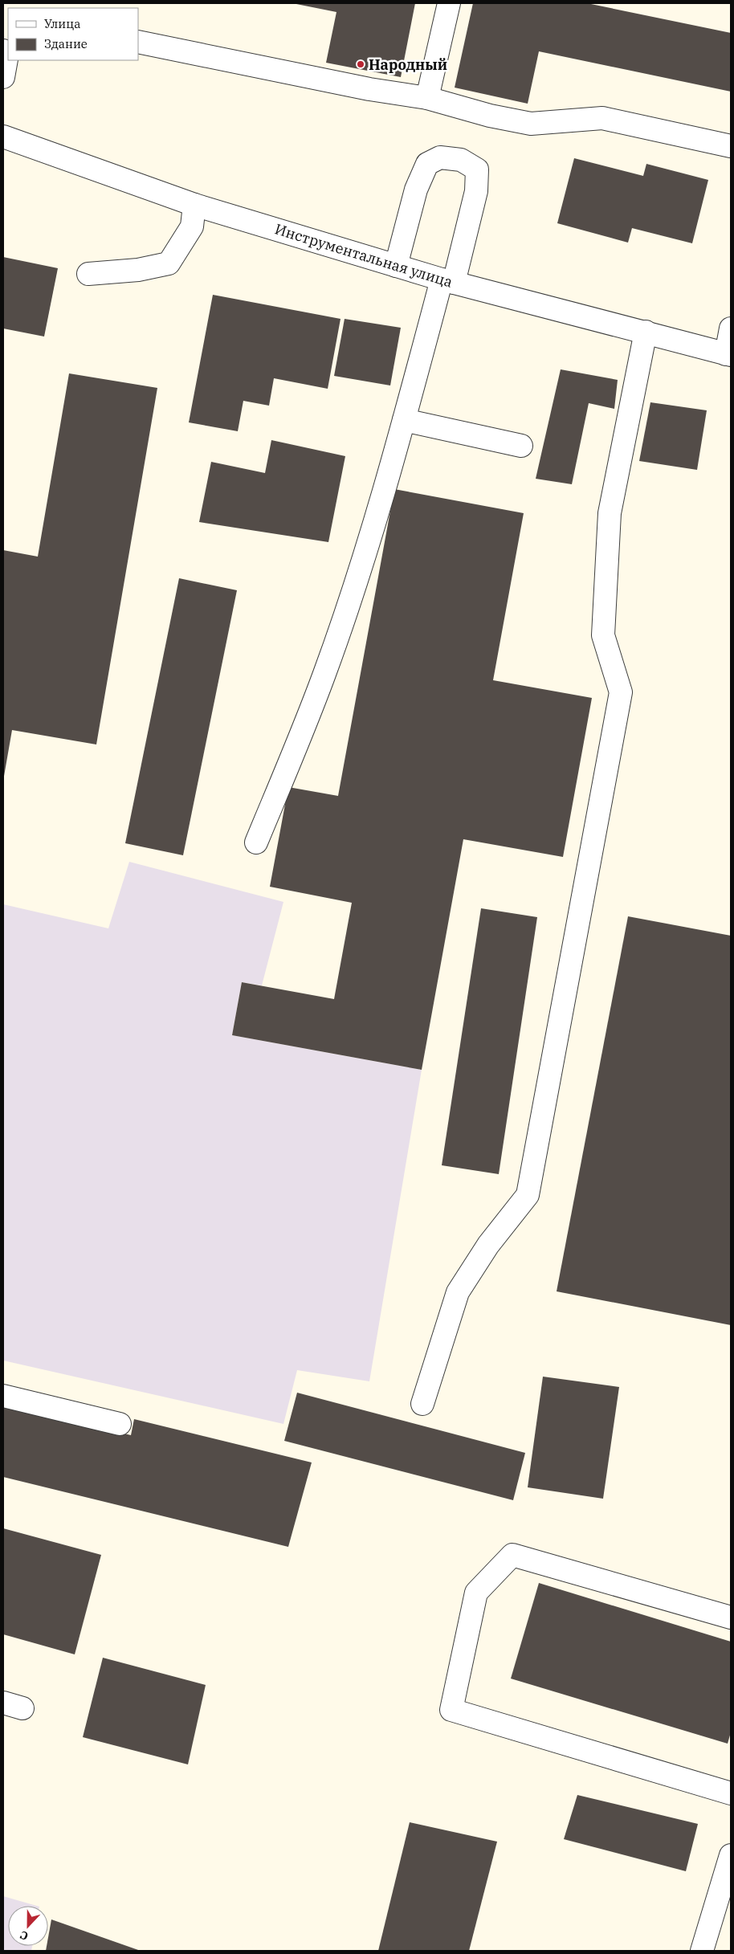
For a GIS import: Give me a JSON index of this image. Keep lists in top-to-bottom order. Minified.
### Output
{"streets":{"street":["Инструментальная улица"]},"places":["Народный"],"legend":["Улица","Здание"],"north":"bottom"}
